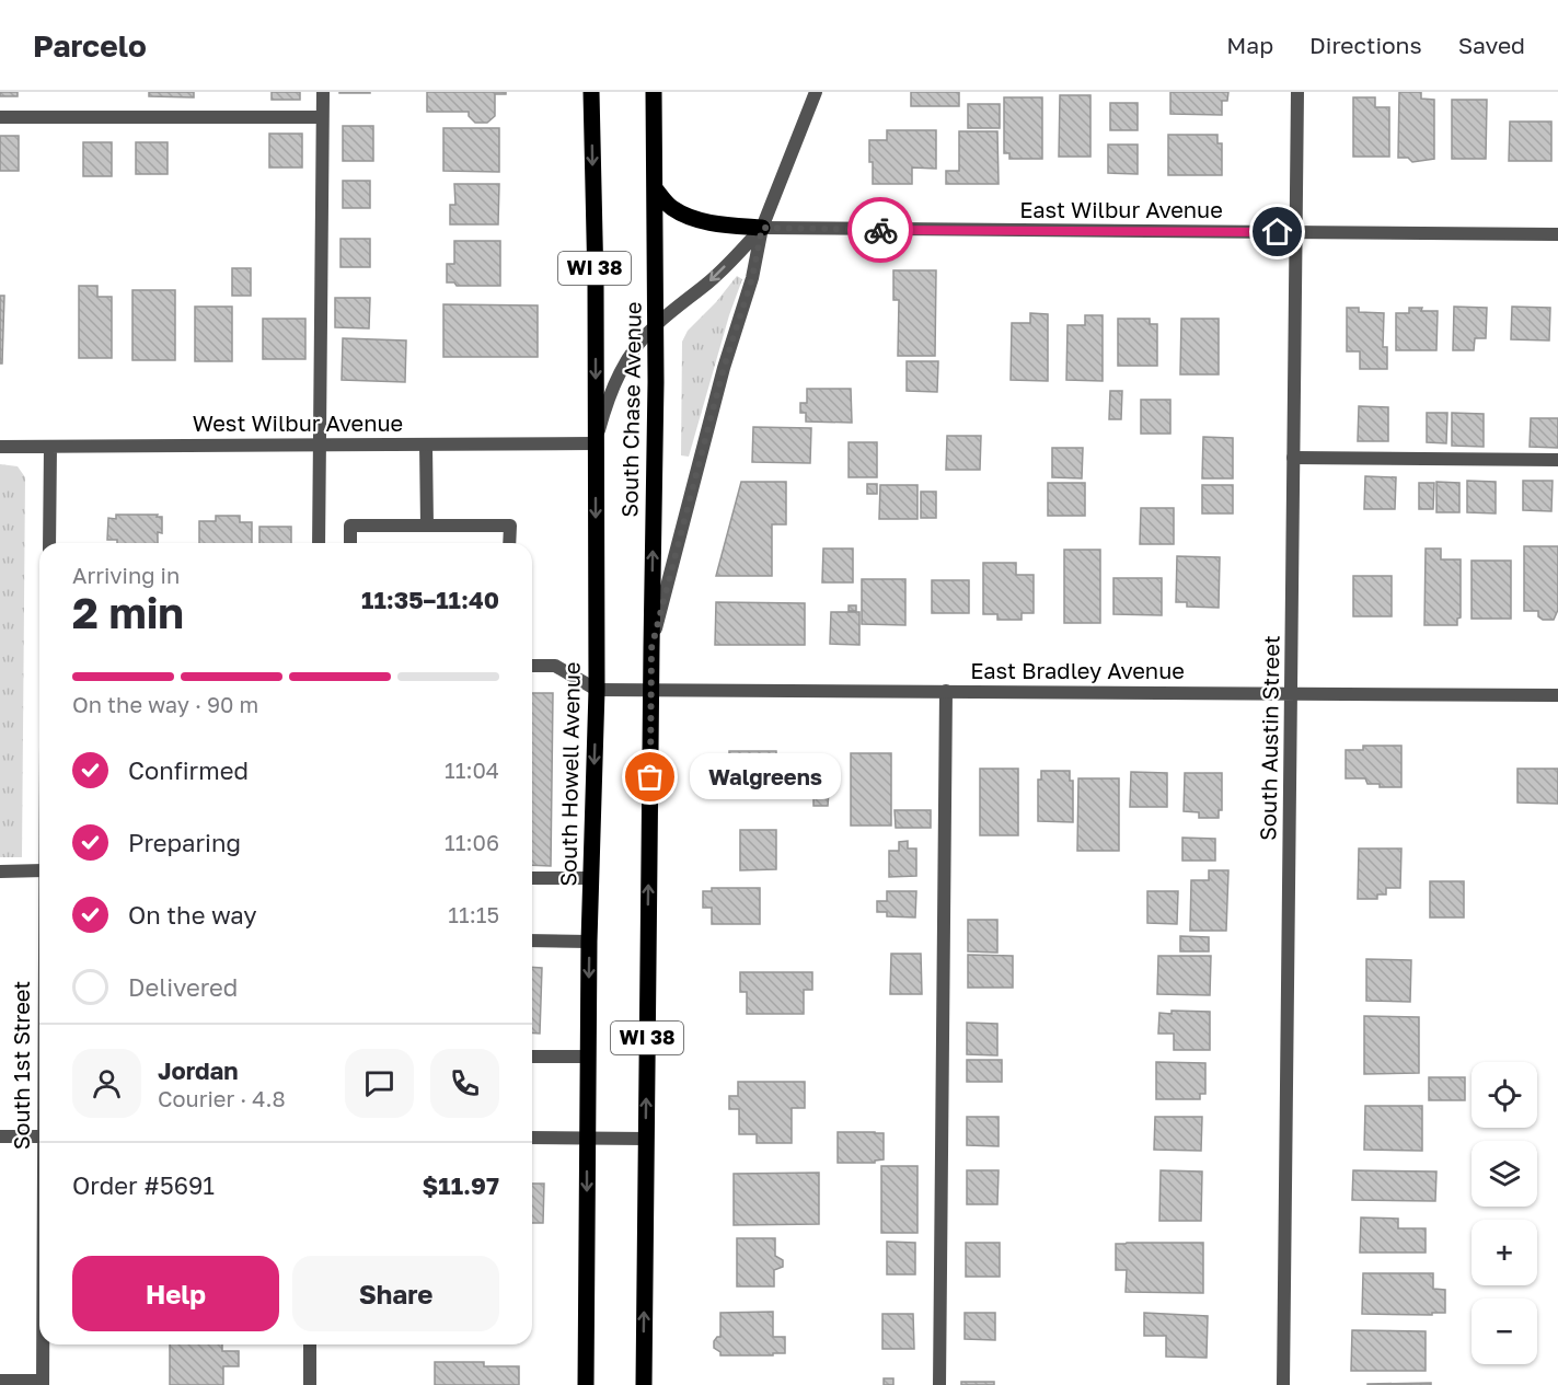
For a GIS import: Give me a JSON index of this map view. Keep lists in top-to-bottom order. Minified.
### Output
{"streets":{"main road":["WI 38","South Chase Avenue","South Howell Avenue"],"street":["East Wilbur Avenue","West Wilbur Avenue","East Bradley Avenue","South Austin Street","South 1st Street"]},"crossings":[["East Wilbur Avenue","South Austin Street"],["East Wilbur Avenue","South Howell Avenue"],["South Chase Avenue","West Wilbur Avenue"],["South Chase Avenue","South Howell Avenue"],["West Wilbur Avenue","South Howell Avenue"],["East Bradley Avenue","South Austin Street"],["East Bradley Avenue","South Howell Avenue"]],"places":["Walgreens"],"page":{"header":"Parcelo","nav":["Map","Directions","Saved"],"heading":["2 min","Arriving in","11:35–11:40"],"panel":["Jordan","Courier · 4.8","Order #5691","$11.97"],"bar":"On the way · 90 m","list":[["Confirmed","11:04"],["Preparing","11:06"],["On the way","11:15"],"Delivered"],"bubble":"Walgreens","map_buttons":["+","−"],"buttons":["Help","Share"]}}
